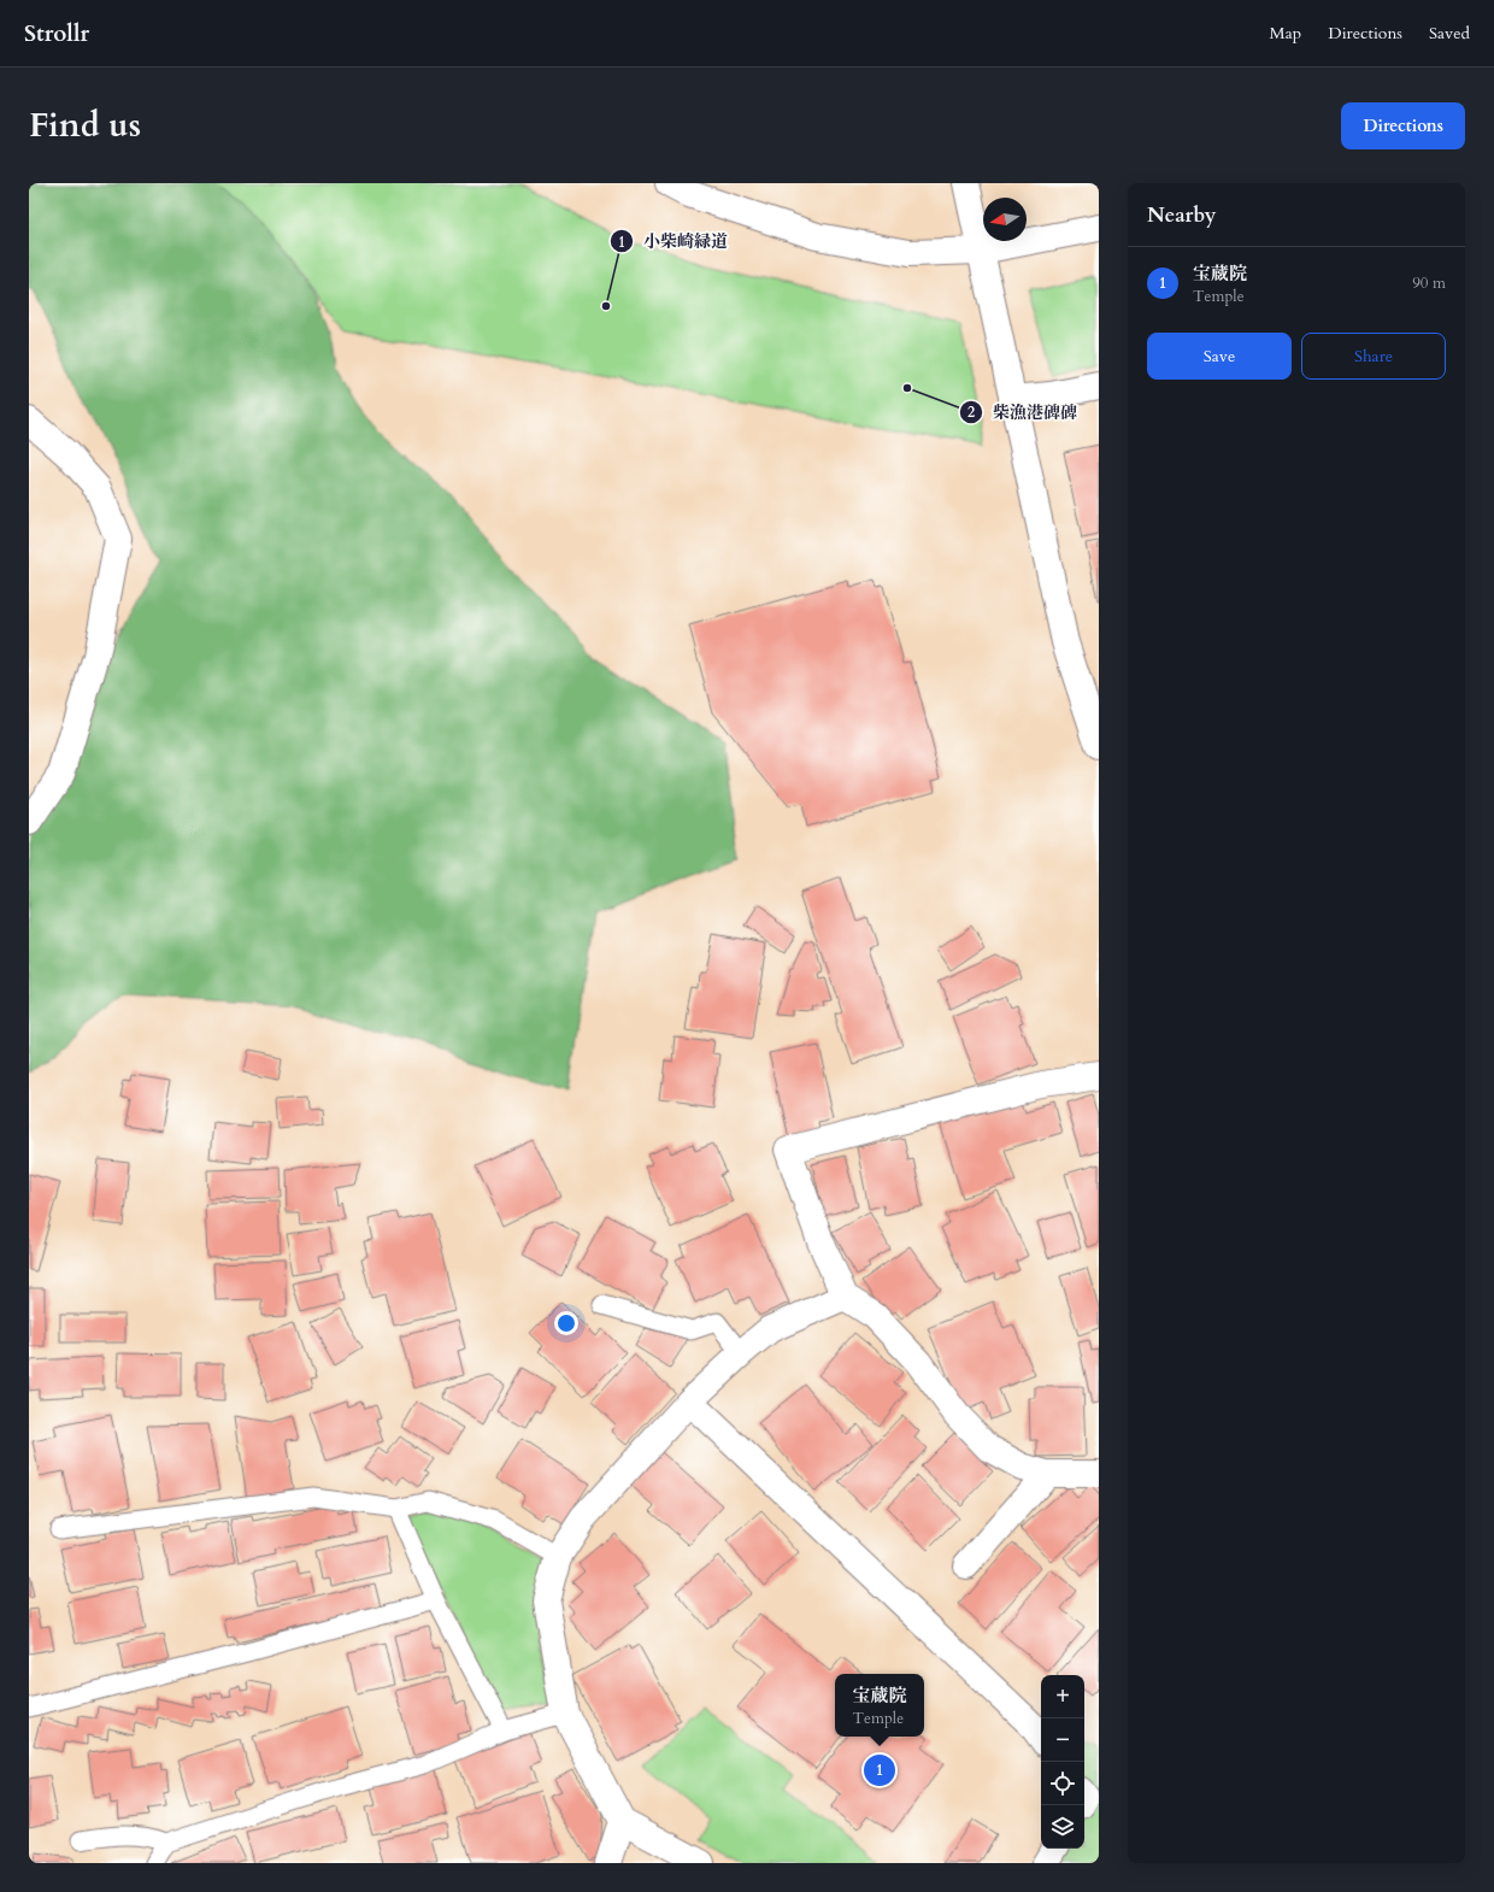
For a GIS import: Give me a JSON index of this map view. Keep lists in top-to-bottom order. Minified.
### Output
{"places":["小柴崎緑道","柴漁港碑碑"],"north":"left","page":{"header":"Strollr","nav":["Map","Directions","Saved"],"title":"Find us","buttons":["Directions",["Save","Share"]],"heading":"Nearby","list":[{"mark":"1","name":"宝蔵院","note":"Temple","value":"90 m"}],"popup":["宝蔵院","Temple"],"map_buttons":["+","−"],"pins":"1"}}
